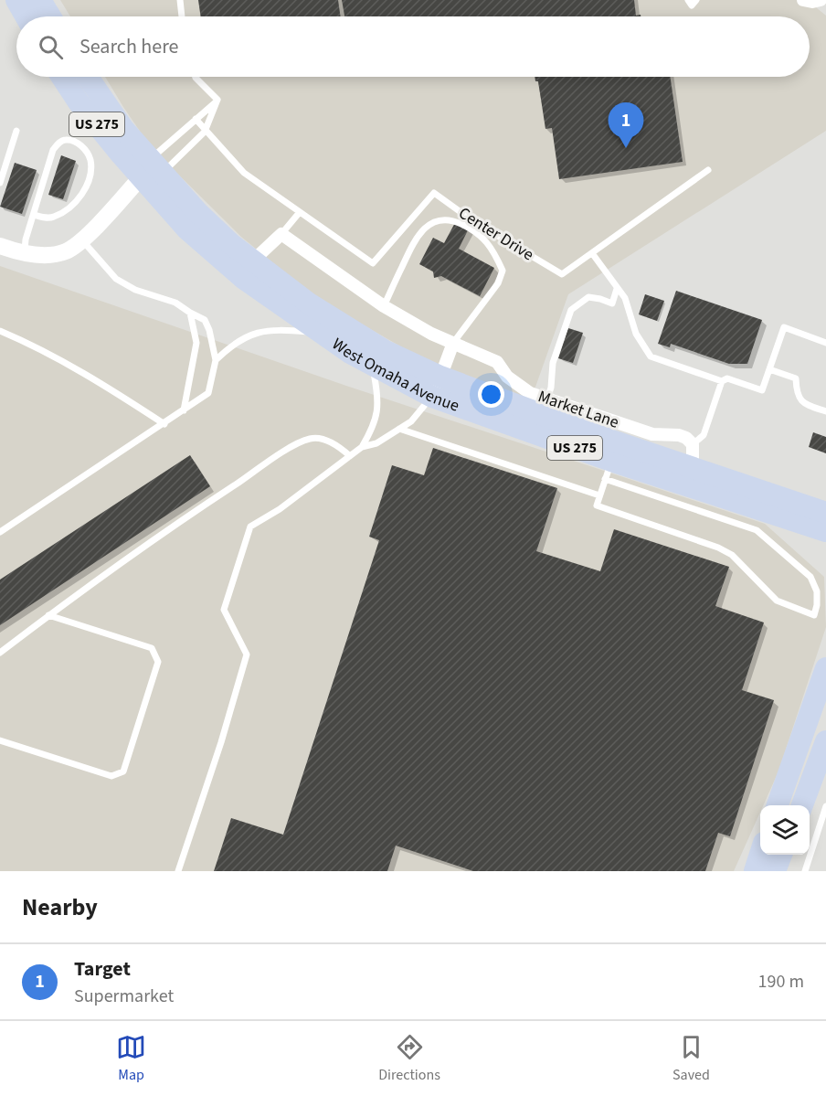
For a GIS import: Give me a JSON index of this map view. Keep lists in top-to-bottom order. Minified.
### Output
{"streets":{"highway":["US 275","West Omaha Avenue"],"street":["Market Lane"],"lane":["Center Drive"]},"crossings":[["US 275","West Omaha Avenue"]],"page":{"search":"Search here","pins":"1","heading":"Nearby","list":[{"mark":"1","name":"Target","note":"Supermarket","value":"190 m"}],"nav":["Map","Directions","Saved"]}}
